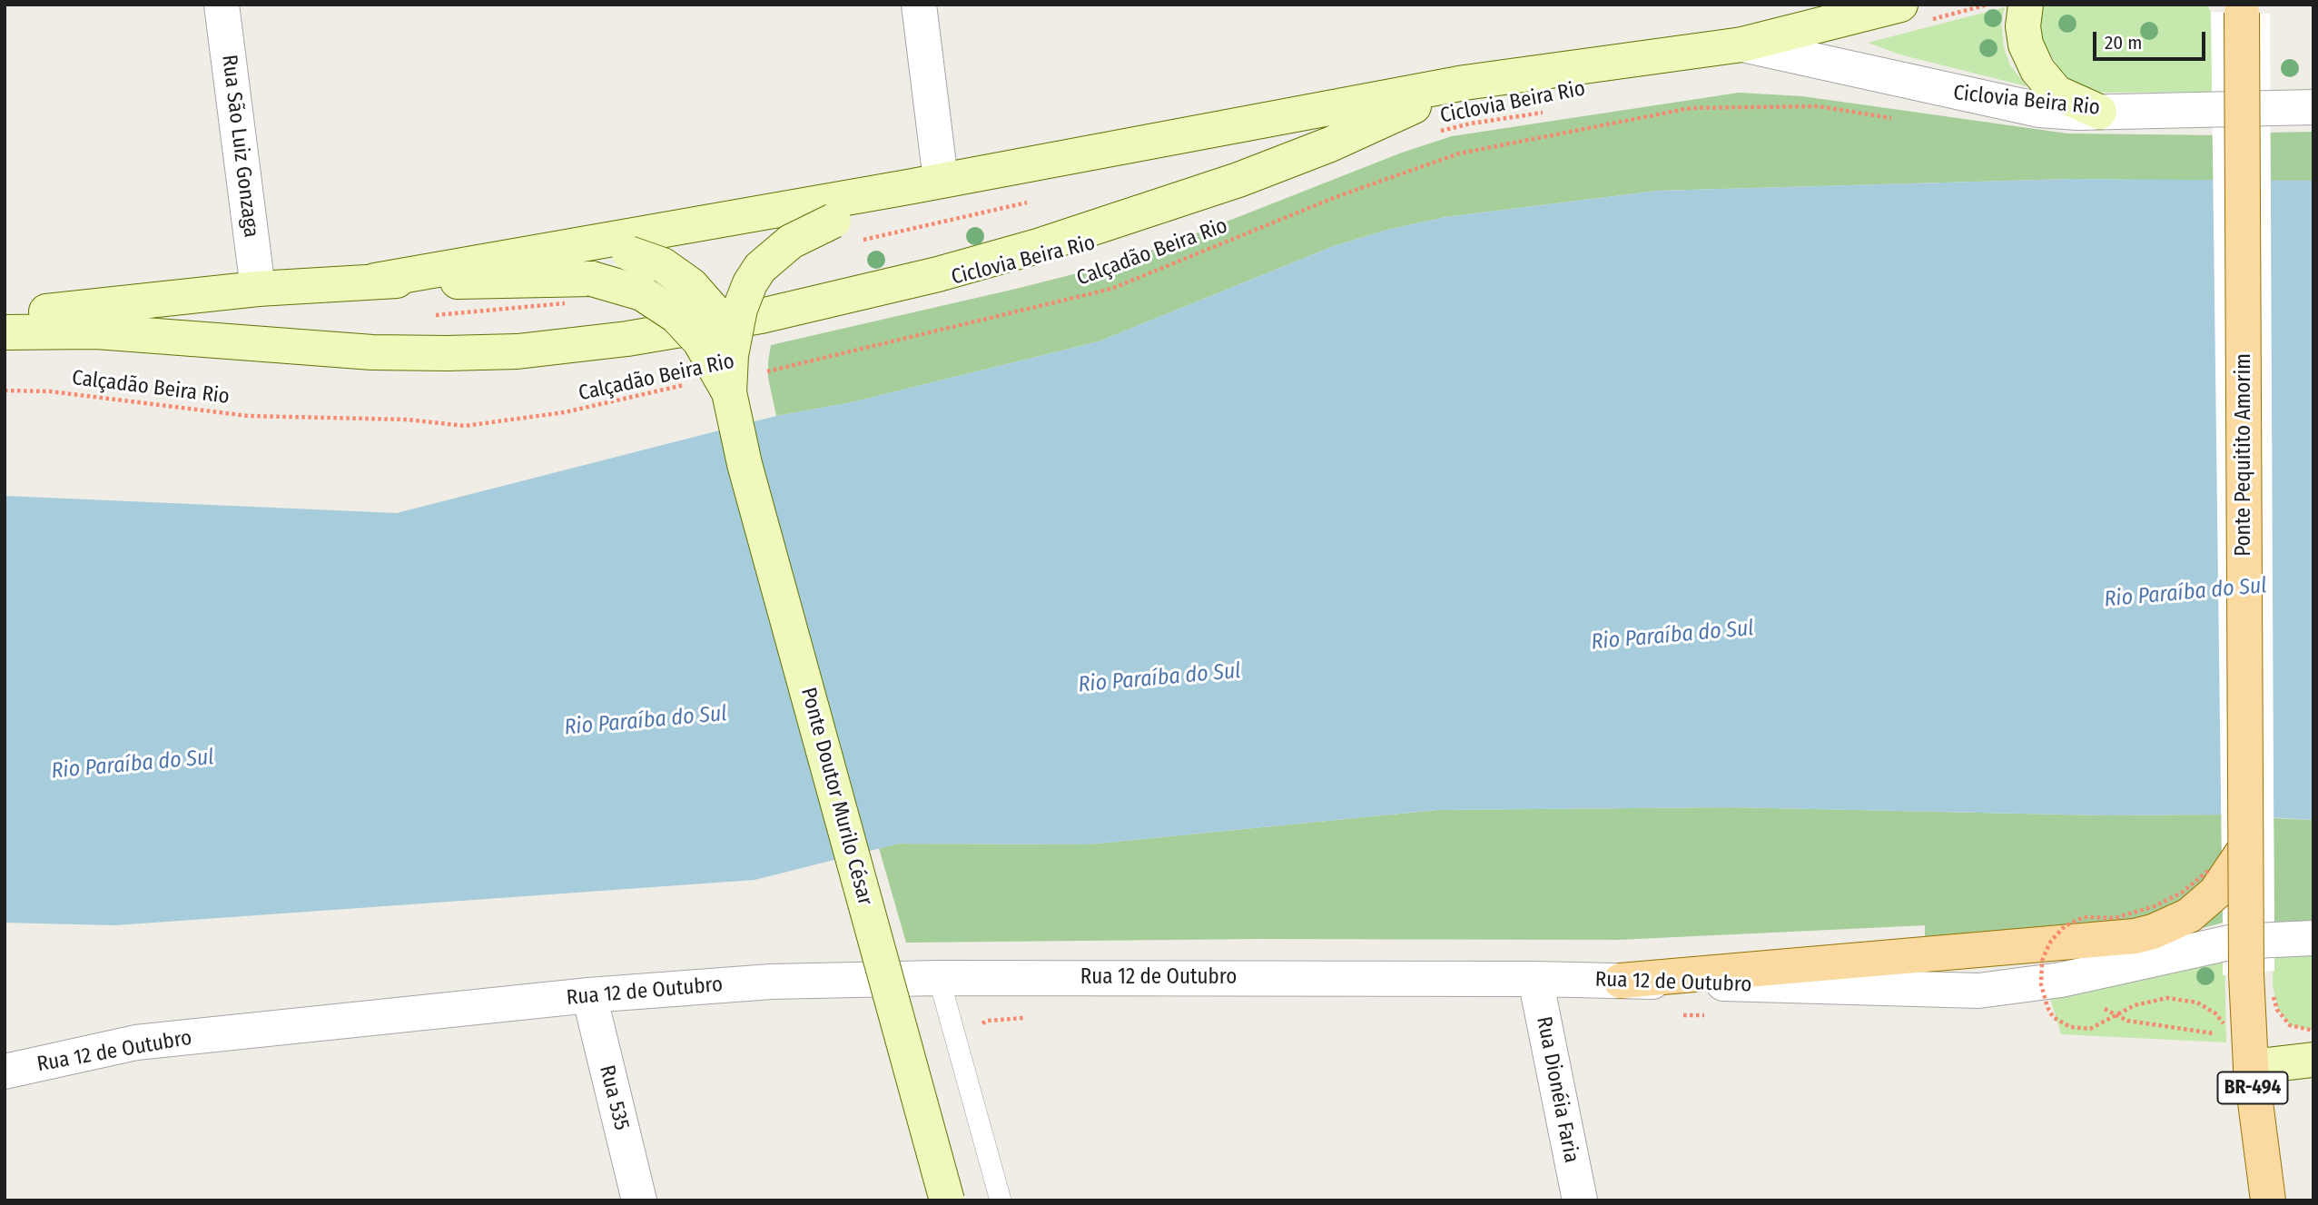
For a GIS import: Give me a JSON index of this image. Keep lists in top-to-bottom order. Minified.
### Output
{"streets":{"main road":["Ponte Pequitito Amorim","Ponte Doutor Murilo César","BR-494"],"street":["Rua São Luiz Gonzaga","Rua 12 de Outubro","Rua Dionéia Faria","Rua 535"],"path":["Ciclovia Beira Rio","Calçadão Beira Rio"]},"crossings":[["Ponte Pequitito Amorim","BR-494"],["Rua 12 de Outubro","Rua Dionéia Faria"],["Rua 12 de Outubro","Rua 535"]],"water":["Rio Paraíba do Sul"],"scale_bar":"20 m"}
